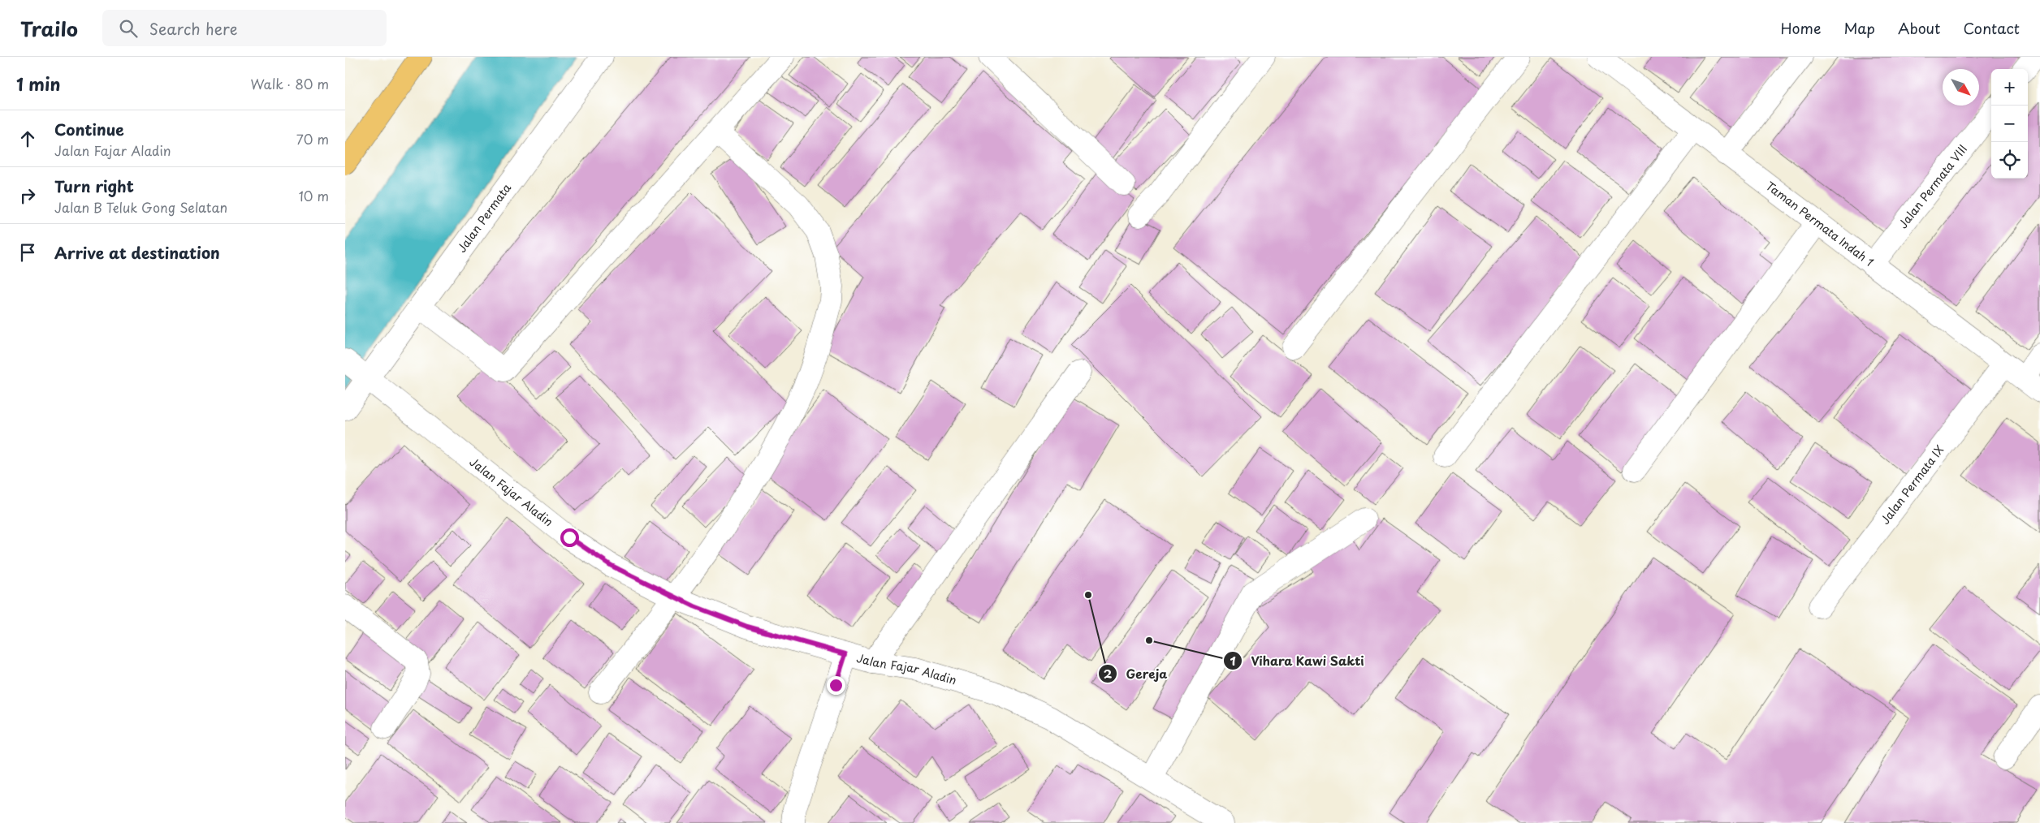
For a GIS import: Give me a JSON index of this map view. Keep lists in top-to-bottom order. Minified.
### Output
{"streets":{"street":["Jalan Permata VIII","Jalan Permata","Taman Permata Indah 1","Jalan Permata IX","Jalan Fajar Aladin"]},"crossings":[["Jalan Permata VIII","Taman Permata Indah 1"],["Jalan Permata","Jalan Fajar Aladin"],["Taman Permata Indah 1","Jalan Permata IX"]],"places":["Gereja","Vihara Kawi Sakti"],"north":"bottom right","page":{"header":"Trailo","search":"Search here","nav":["Home","Map","About","Contact"],"heading":["1 min","Walk · 80 m"],"map_buttons":["+","−"],"list":[["Continue","Jalan Fajar Aladin","70 m"],["Turn right","Jalan B Teluk Gong Selatan","10 m"],"Arrive at destination"]}}
